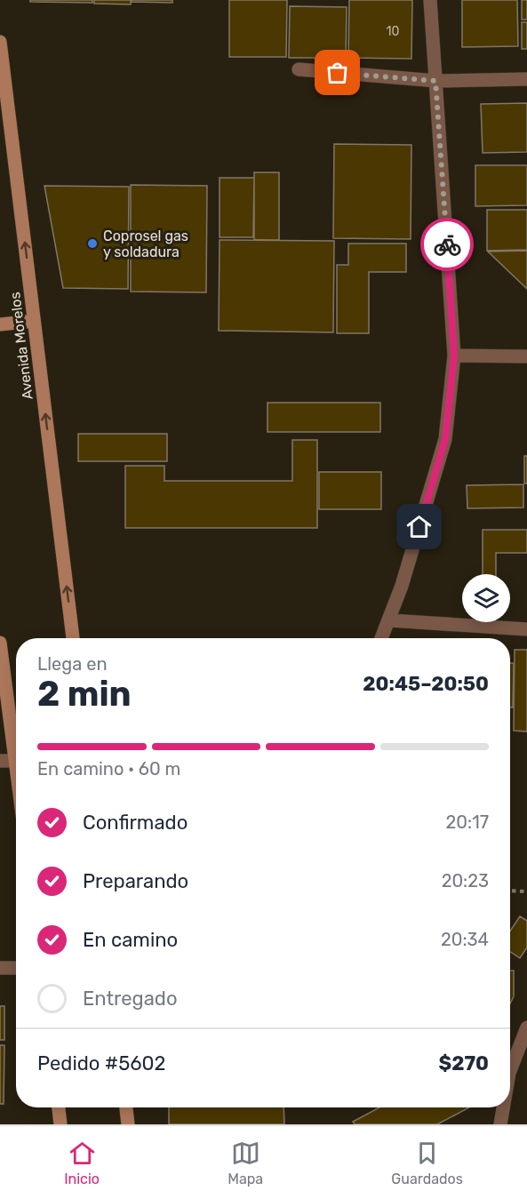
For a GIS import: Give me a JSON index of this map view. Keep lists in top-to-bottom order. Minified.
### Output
{"streets":{"main road":["Avenida Morelos"]},"one_way":["Avenida Morelos"],"places":["Coprosel gas y soldadura"],"house_numbers":["10"],"page":{"heading":["2 min","Llega en","20:45–20:50"],"panel":["Pedido #5602","$270"],"bar":"En camino · 60 m","list":[["Confirmado","20:17"],["Preparando","20:23"],["En camino","20:34"],"Entregado"],"tabs":["Inicio","Mapa","Guardados"]}}
